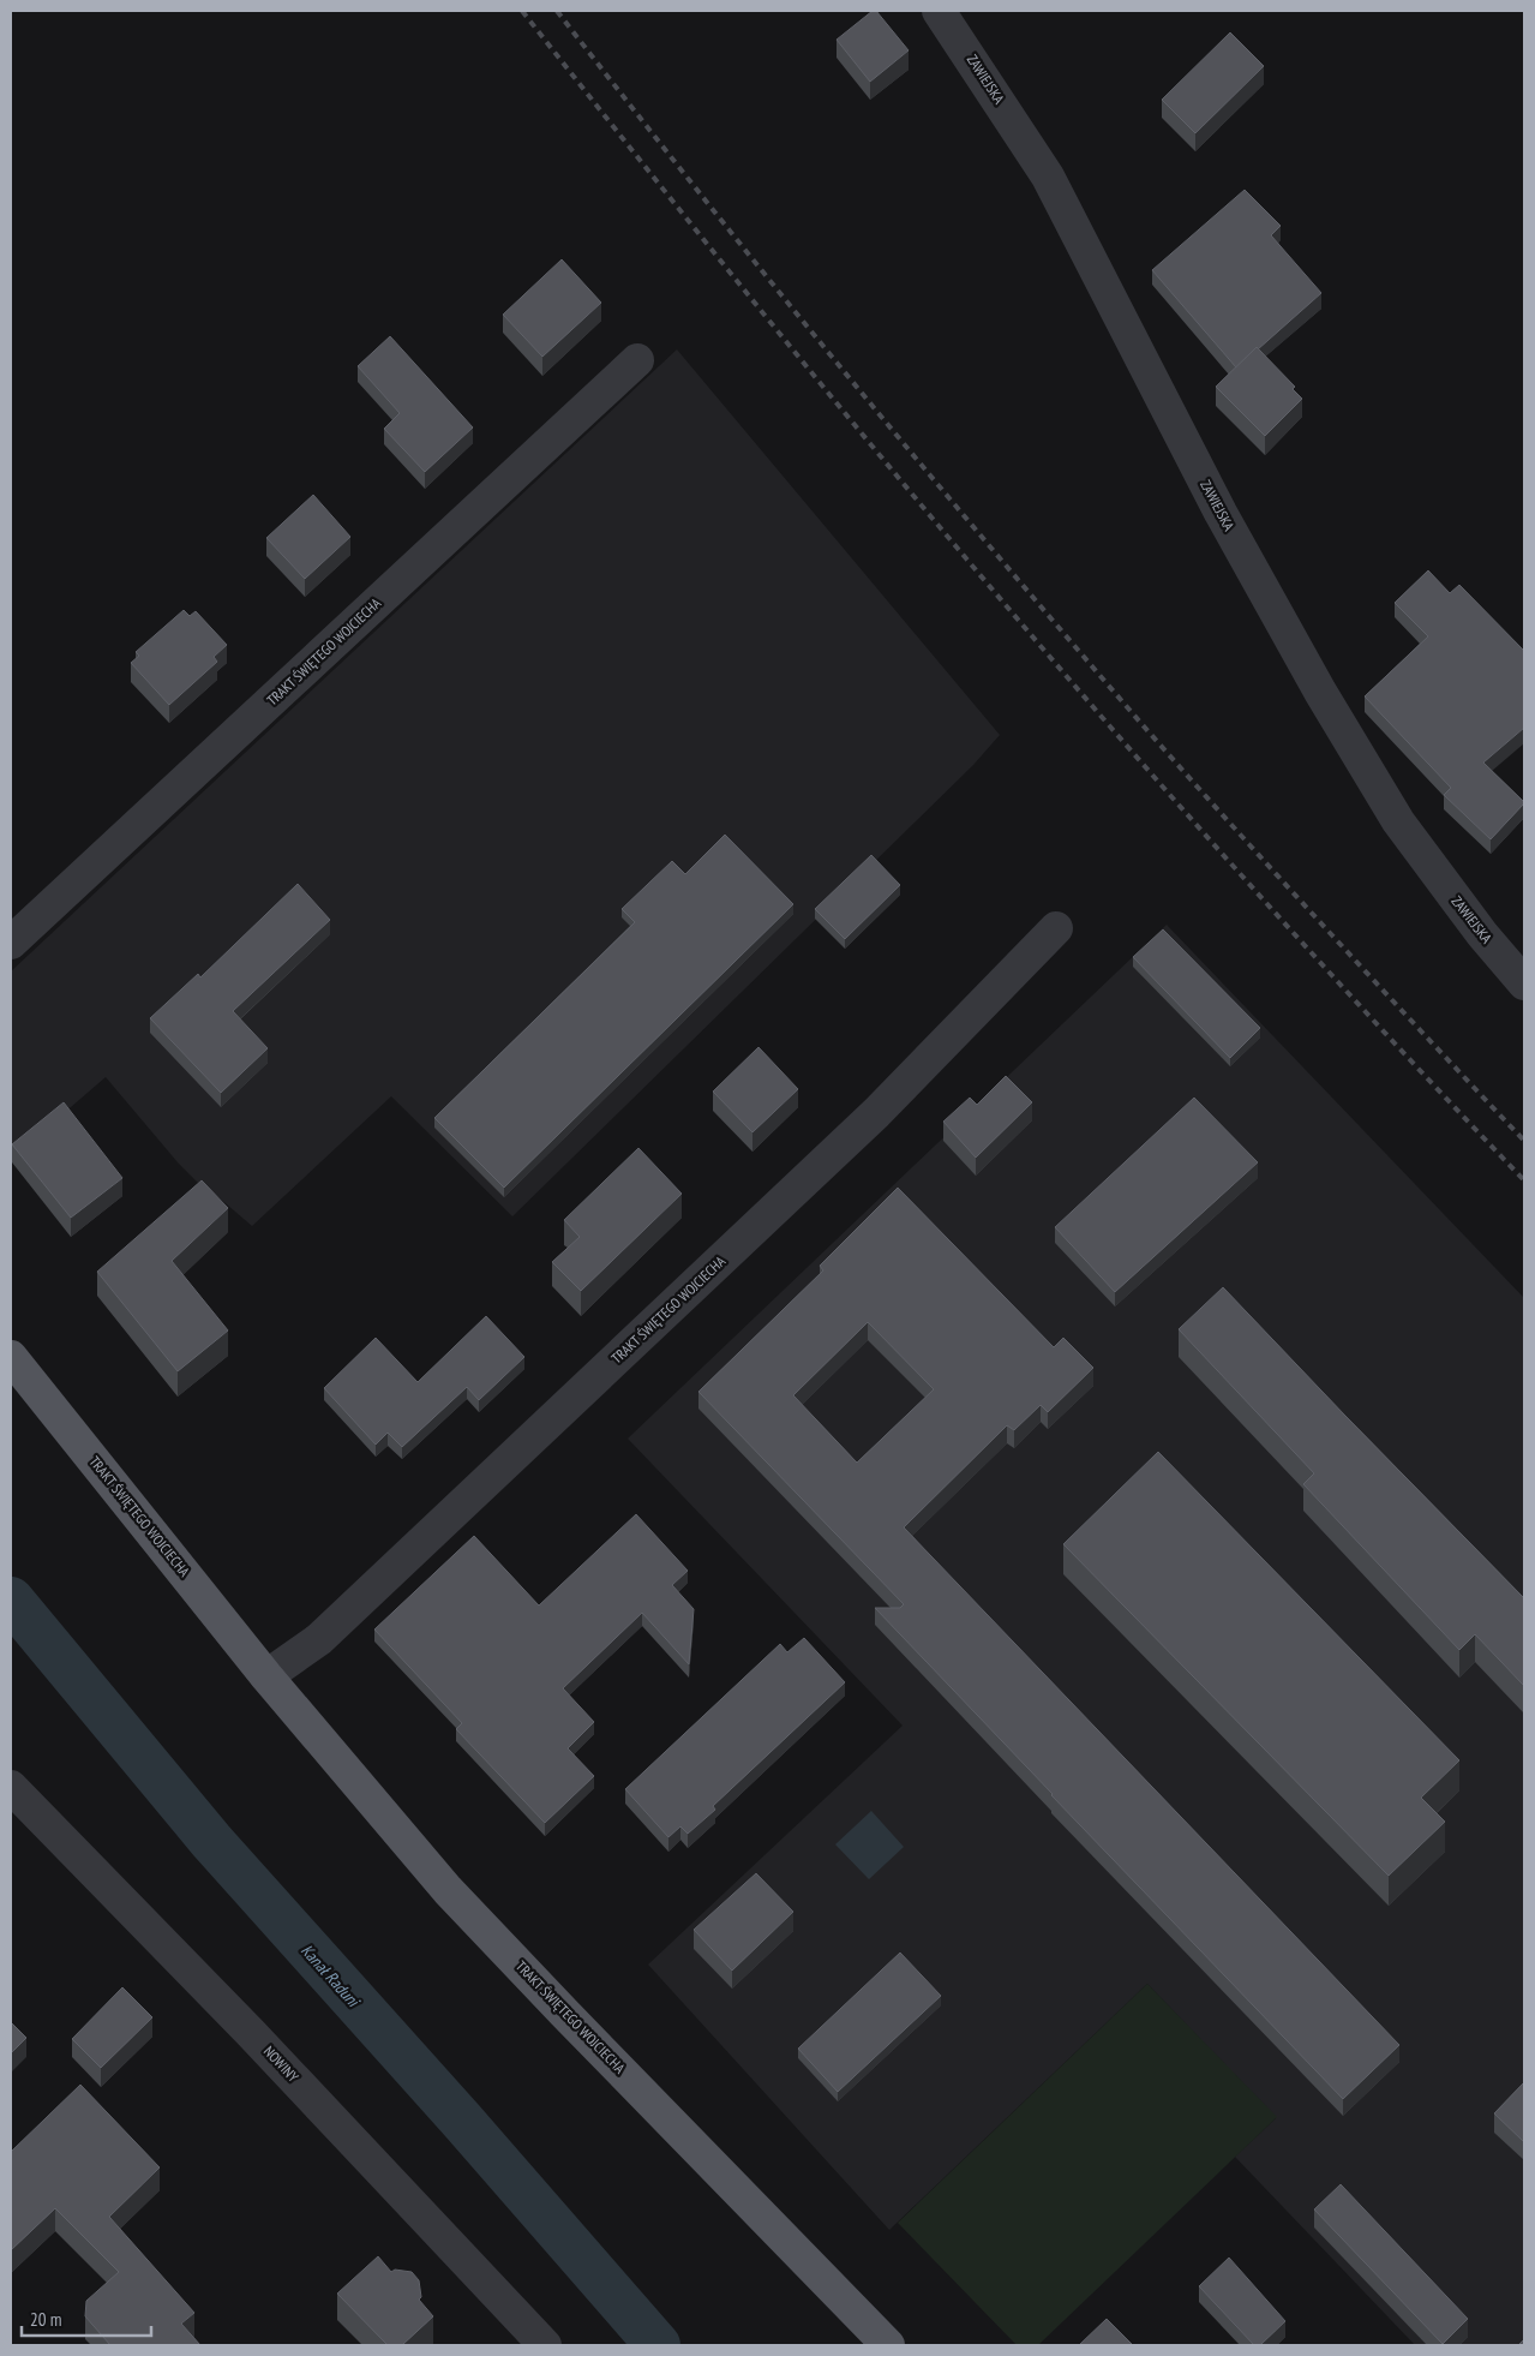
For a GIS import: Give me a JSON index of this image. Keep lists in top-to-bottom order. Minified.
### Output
{"streets":{"main road":["TRAKT ŚWIĘTEGO WOJCIECHA"],"street":["ZAWIEJSKA","NOWINY"]},"water":["Kanał Raduni"],"scale_bar":"20 m"}
